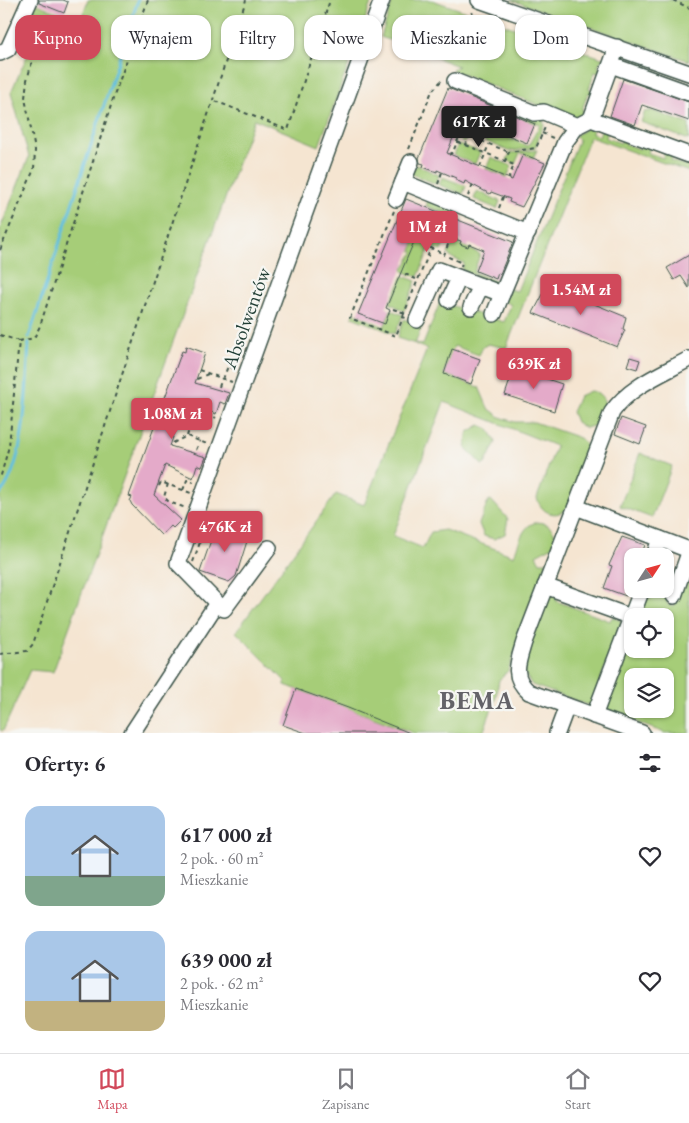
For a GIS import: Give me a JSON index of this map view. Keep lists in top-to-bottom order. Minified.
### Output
{"streets":{"street":["Absolwentów"]},"districts":["BEMA"],"north":"top right","page":{"chip":["Kupno","Wynajem","Filtry","Nowe","Mieszkanie","Dom"],"price":["617K zł","1M zł","1.54M zł","639K zł","1.08M zł","476K zł"],"heading":"Oferty: 6","list":[{"name":"617 000 zł","note":"2 pok. · 60 m² · Mieszkanie"},{"name":"639 000 zł","note":"2 pok. · 62 m² · Mieszkanie"}],"tabs":["Mapa","Zapisane","Start"]}}
